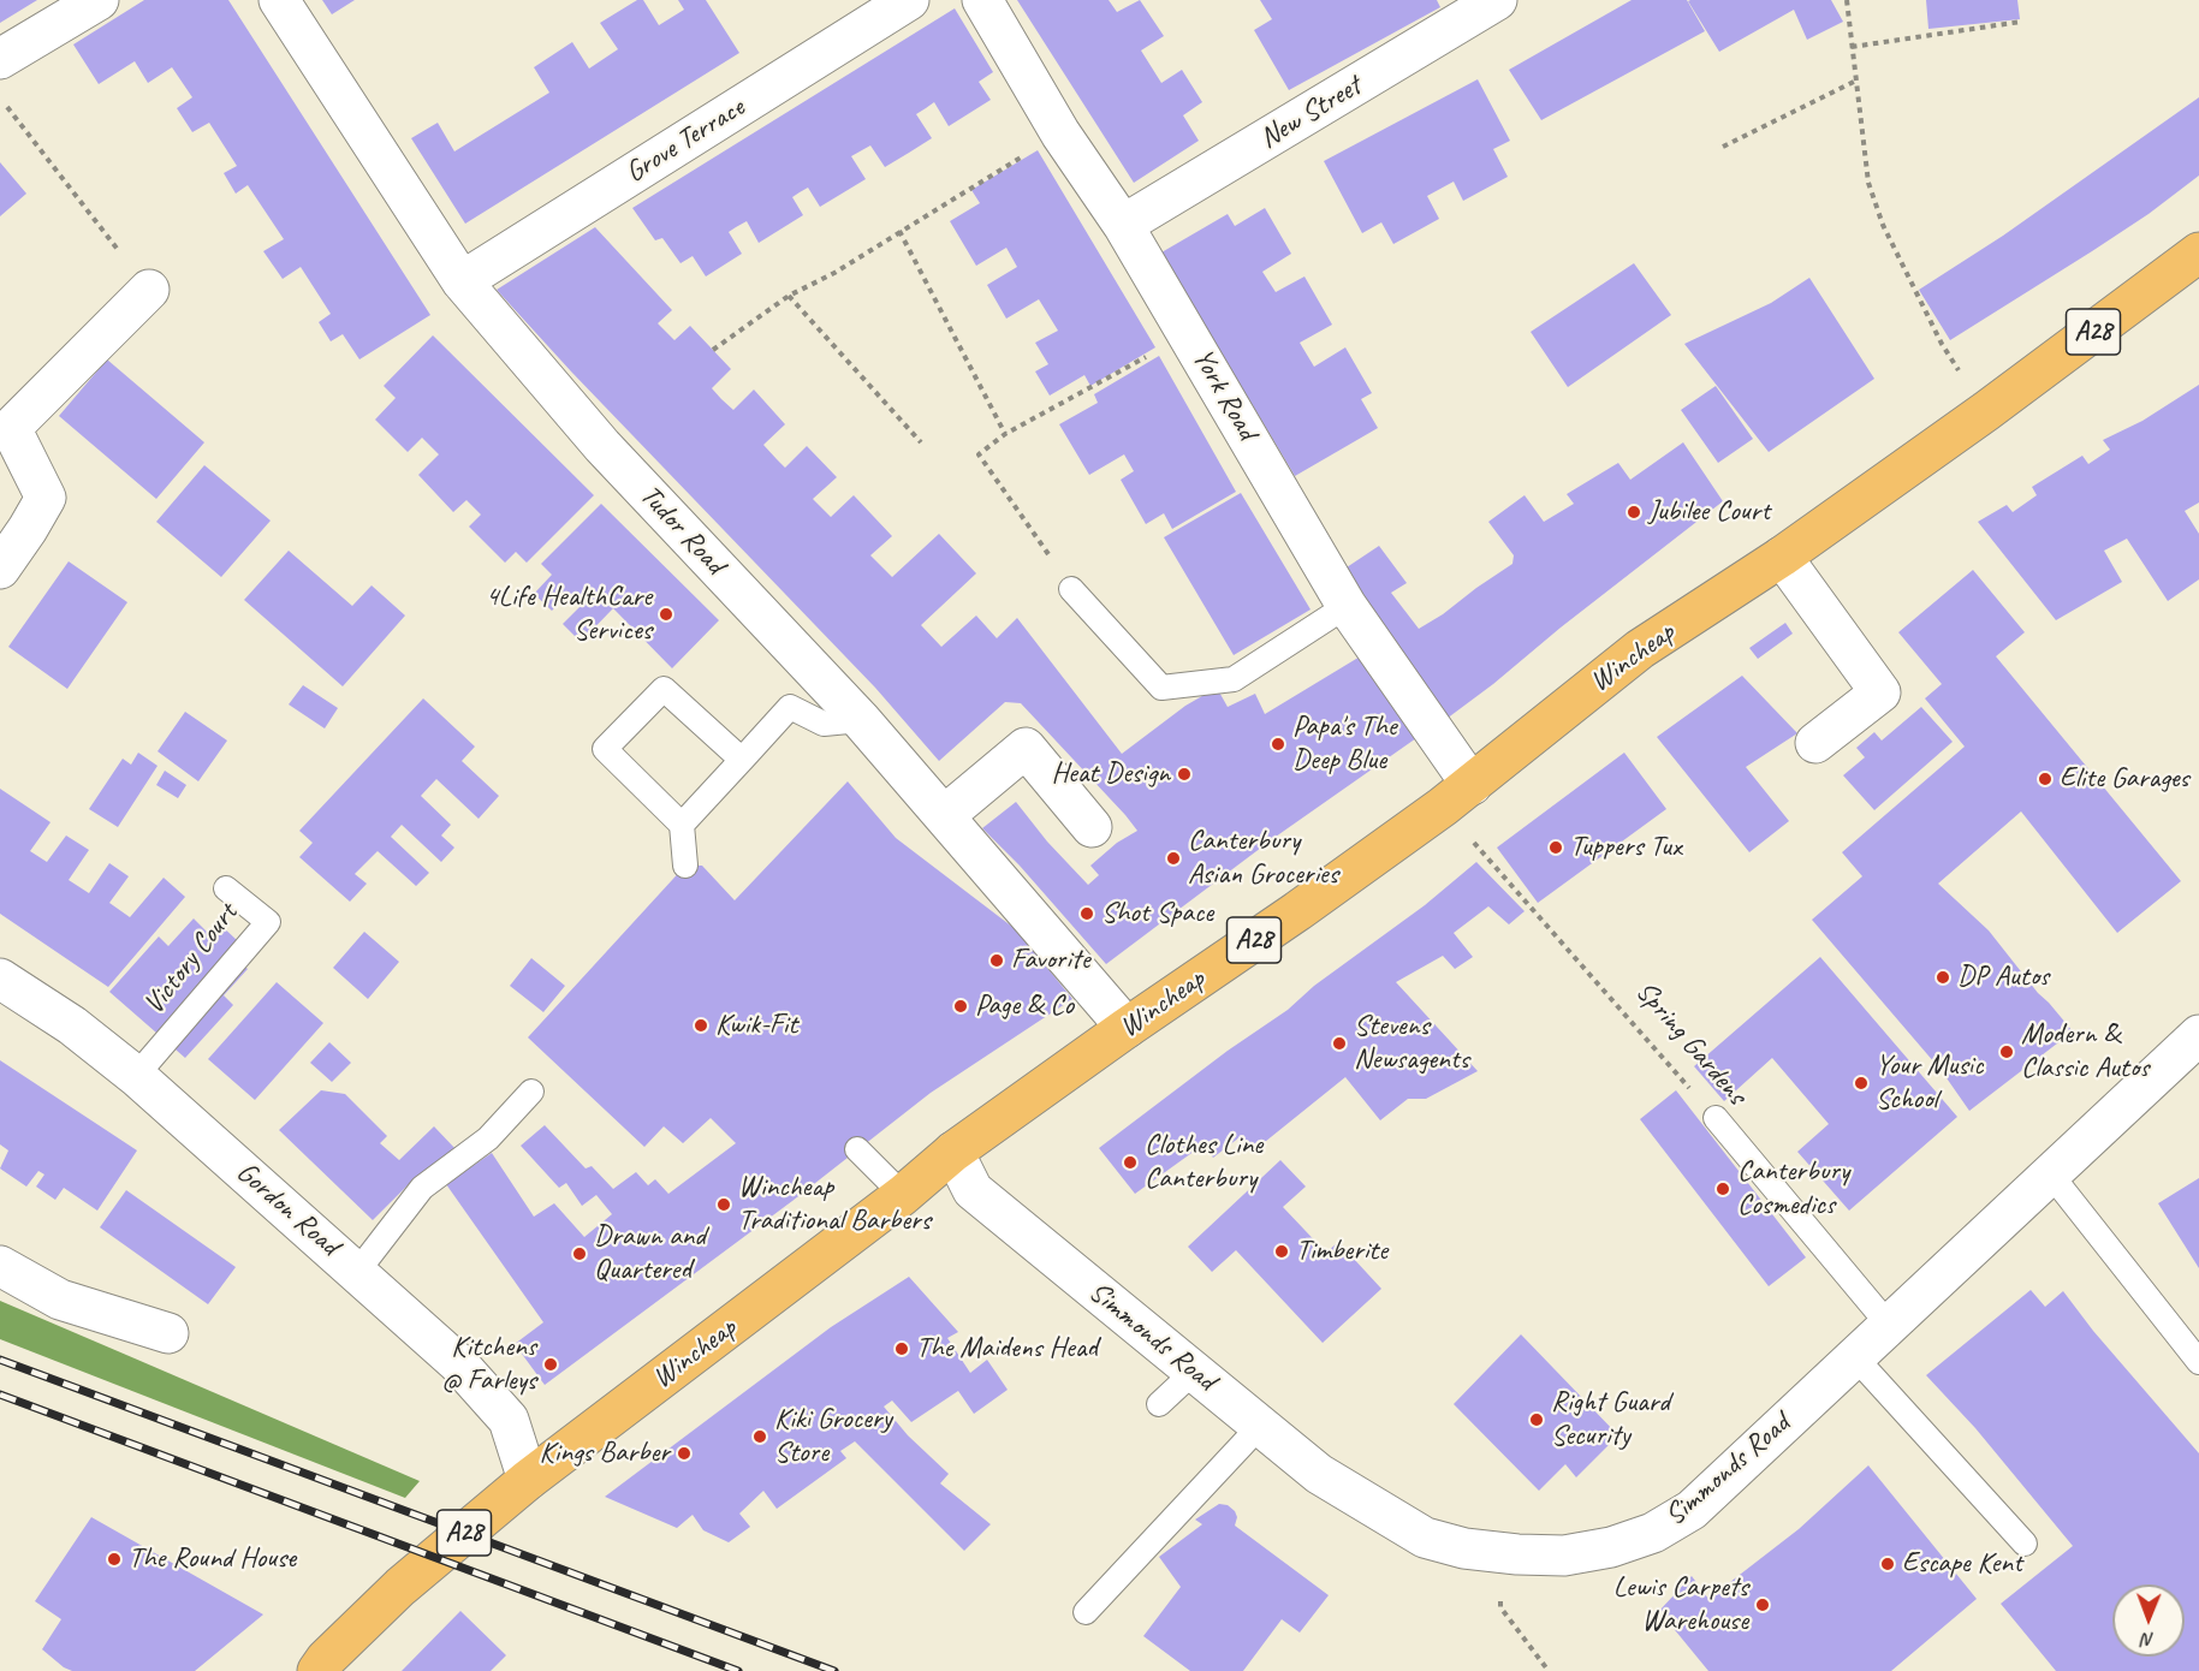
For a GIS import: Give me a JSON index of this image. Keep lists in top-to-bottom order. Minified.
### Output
{"streets":{"highway":["A28","Wincheap"],"street":["New Street","Grove Terrace","York Road","Tudor Road","Gordon Road","Simmonds Road"],"lane":["Victory Court","Spring Gardens"]},"crossings":[["New Street","York Road"],["Grove Terrace","Tudor Road"],["York Road","Wincheap"],["York Road","Spring Gardens"],["Tudor Road","Wincheap"],["Wincheap","Spring Gardens"],["Wincheap","Gordon Road"],["Wincheap","Simmonds Road"],["Victory Court","Gordon Road"],["Spring Gardens","Simmonds Road"]],"places":["Jubilee Court","4Life HealthCare Services","Papa's The Deep Blue","Heat Design","Elite Garages","Tuppers Tux","Canterbury Asian Groceries","Shot Space","Favorite","DP Autos","Page & Co","Kwik-Fit","Stevens Newsagents","Modern & Classic Autos","Your Music School","Clothes Line Canterbury","Canterbury Cosmedics","Wincheap Traditional Barbers","Timberite","Drawn and Quartered","The Maidens Head","Kitchens @ Farleys","Right Guard Security","Kiki Grocery Store","Kings Barber","The Round House","Escape Kent","Lewis Carpets Warehouse"],"north":"bottom"}
